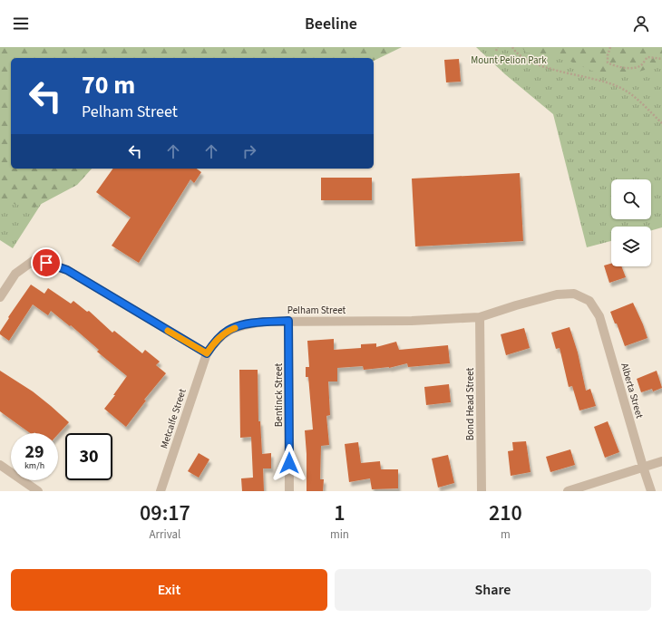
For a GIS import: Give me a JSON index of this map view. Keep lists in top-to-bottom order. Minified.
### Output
{"streets":{"street":["Pelham Street","Alberta Street","Bentinck Street","Bond Head Street","Metcalfe Street"]},"crossings":[["Pelham Street","Alberta Street"],["Pelham Street","Bentinck Street"],["Pelham Street","Bond Head Street"],["Pelham Street","Metcalfe Street"]],"parks":["Mount Pelion Park"],"page":{"header":"Beeline","turn":["70 m","Pelham Street"],"speed":"29 km/h","limit":"30","eta":["09:17","Arrival","1","min","210","m"],"buttons":["Exit","Share"]}}
